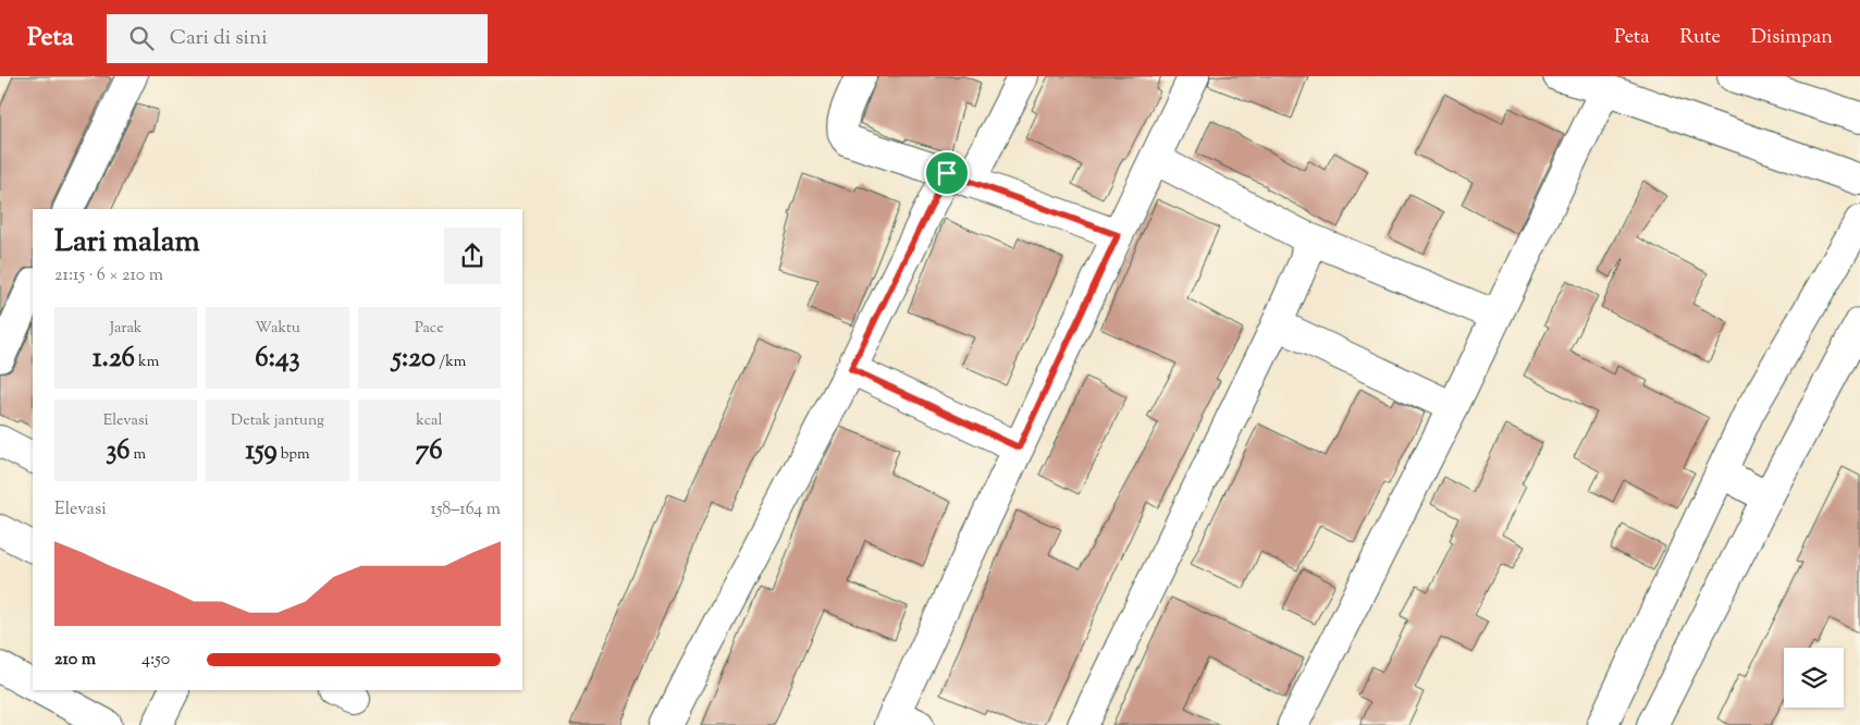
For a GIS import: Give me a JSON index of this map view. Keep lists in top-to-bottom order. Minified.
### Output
{"page":{"header":"Peta","search":"Cari di sini","nav":["Peta","Rute","Disimpan"],"heading":["Lari malam","21:15 · 6 × 210 m"],"stats":[["Jarak","1.26 km"],["Waktu","6:43"],["Pace","5:20 /km"],["Elevasi","36 m"],["Detak jantung","159 bpm"],["kcal","76"]],"chart":["Elevasi","158–164 m"],"list":[{"name":"210 m","note":"4:50"}]}}
